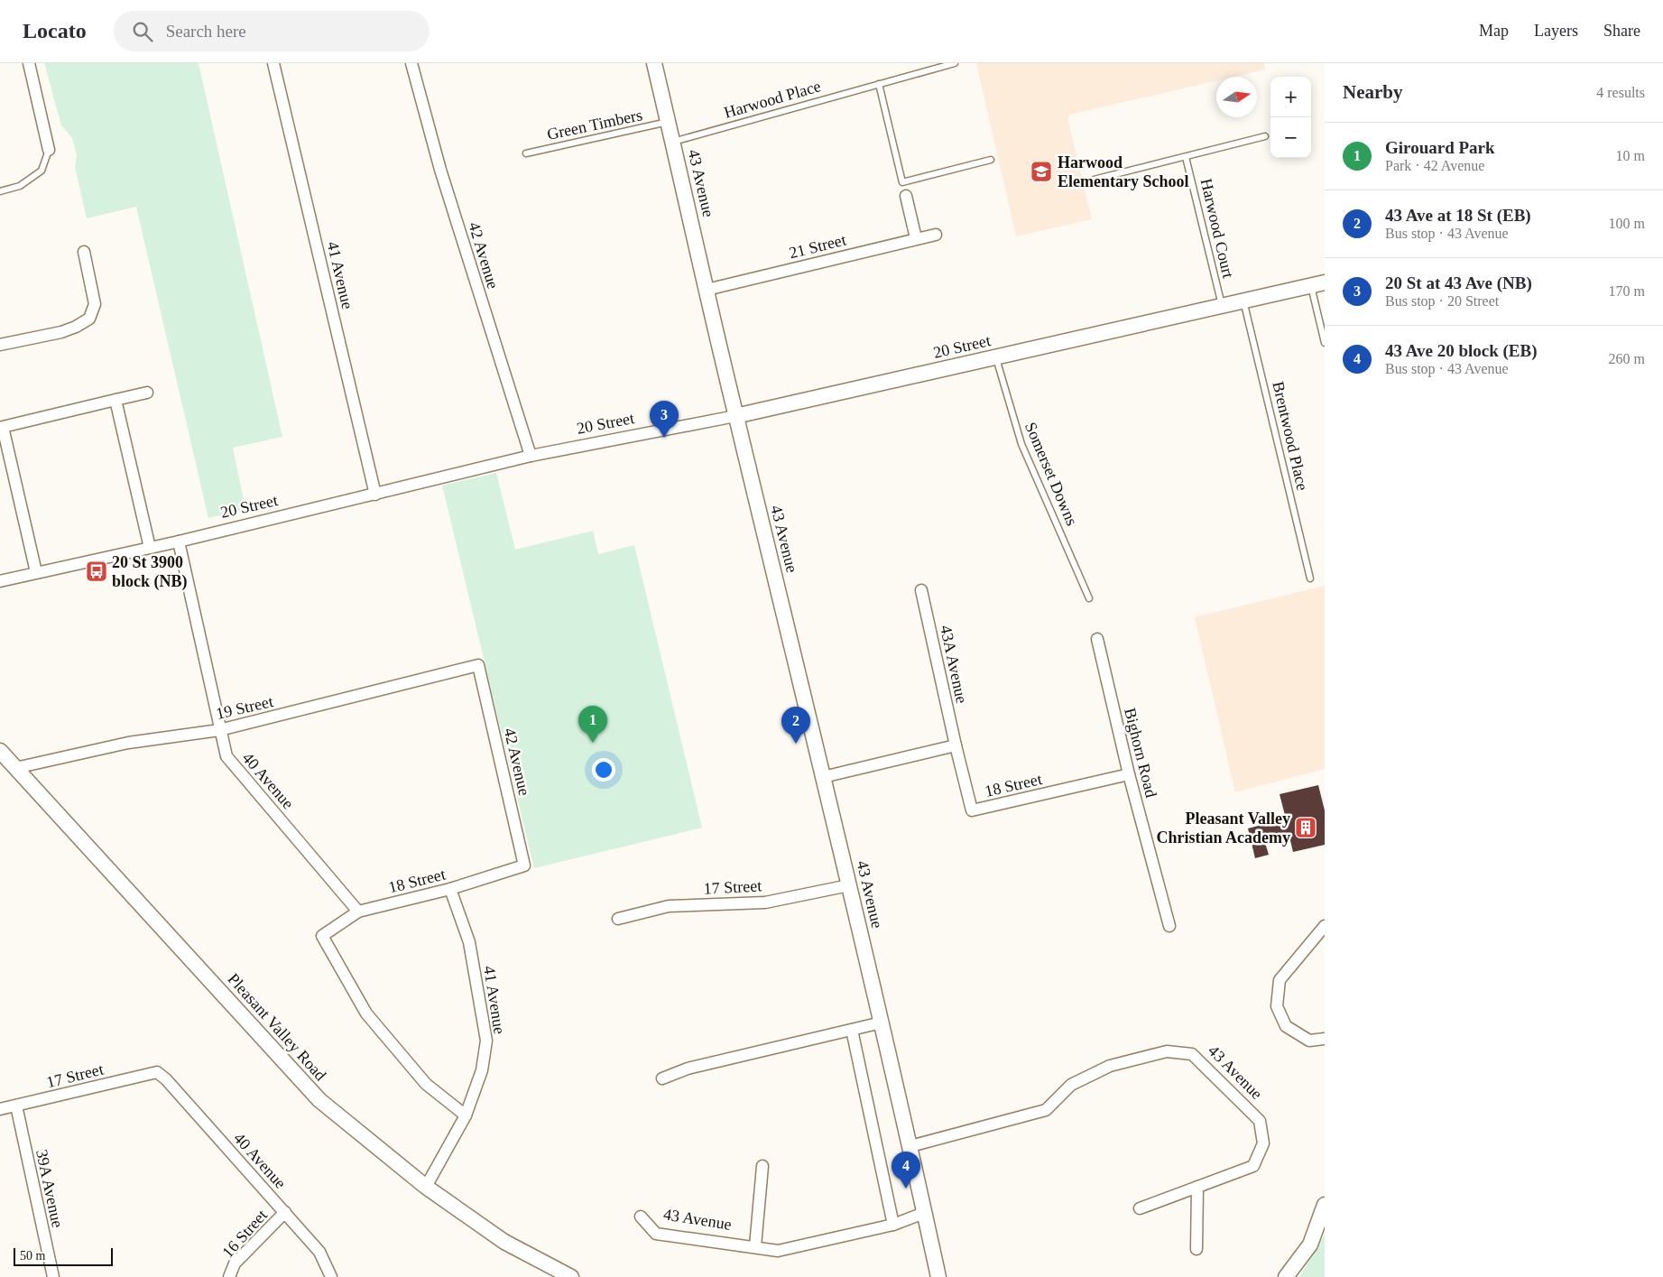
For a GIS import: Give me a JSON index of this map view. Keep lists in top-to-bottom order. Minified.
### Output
{"streets":{"street":["43 Avenue","21 Street","42 Avenue","41 Avenue","20 Street","43A Avenue","19 Street","Bighorn Road","40 Avenue","18 Street","17 Street","Pleasant Valley Road","39A Avenue","16 Street"],"lane":["Harwood Place","Green Timbers","Harwood Court","Brentwood Place","Somerset Downs"]},"crossings":[["Harwood Place","43 Avenue"],["Green Timbers","43 Avenue"],["43 Avenue","21 Street"],["43 Avenue","20 Street"],["43 Avenue","17 Street"],["Harwood Court","20 Street"],["42 Avenue","20 Street"],["42 Avenue","19 Street"],["42 Avenue","18 Street"],["41 Avenue","20 Street"],["41 Avenue","18 Street"],["41 Avenue","Pleasant Valley Road"],["20 Street","Brentwood Place"],["20 Street","Somerset Downs"],["20 Street","40 Avenue"],["43A Avenue","18 Street"],["19 Street","40 Avenue"],["19 Street","Pleasant Valley Road"],["Bighorn Road","18 Street"],["40 Avenue","18 Street"],["40 Avenue","17 Street"],["40 Avenue","16 Street"],["17 Street","39A Avenue"]],"places":{"school or university":["Harwood Elementary School"],"bus stop":["20 St 3900 block (NB)"],"building":["Pleasant Valley Christian Academy"]},"scale_bar":"50 m","north":"right","page":{"header":"Locato","search":"Search here","nav":["Map","Layers","Share"],"heading":["Nearby","4 results"],"map_buttons":["+","−"],"list":[{"mark":"1","name":"Girouard Park","note":"Park · 42 Avenue","value":"10 m"},{"mark":"2","name":"43 Ave at 18 St (EB)","note":"Bus stop · 43 Avenue","value":"100 m"},{"mark":"3","name":"20 St at 43 Ave (NB)","note":"Bus stop · 20 Street","value":"170 m"},{"mark":"4","name":"43 Ave 20 block (EB)","note":"Bus stop · 43 Avenue","value":"260 m"}],"pins":["3","1","2","4"],"scale":"50 m"}}
